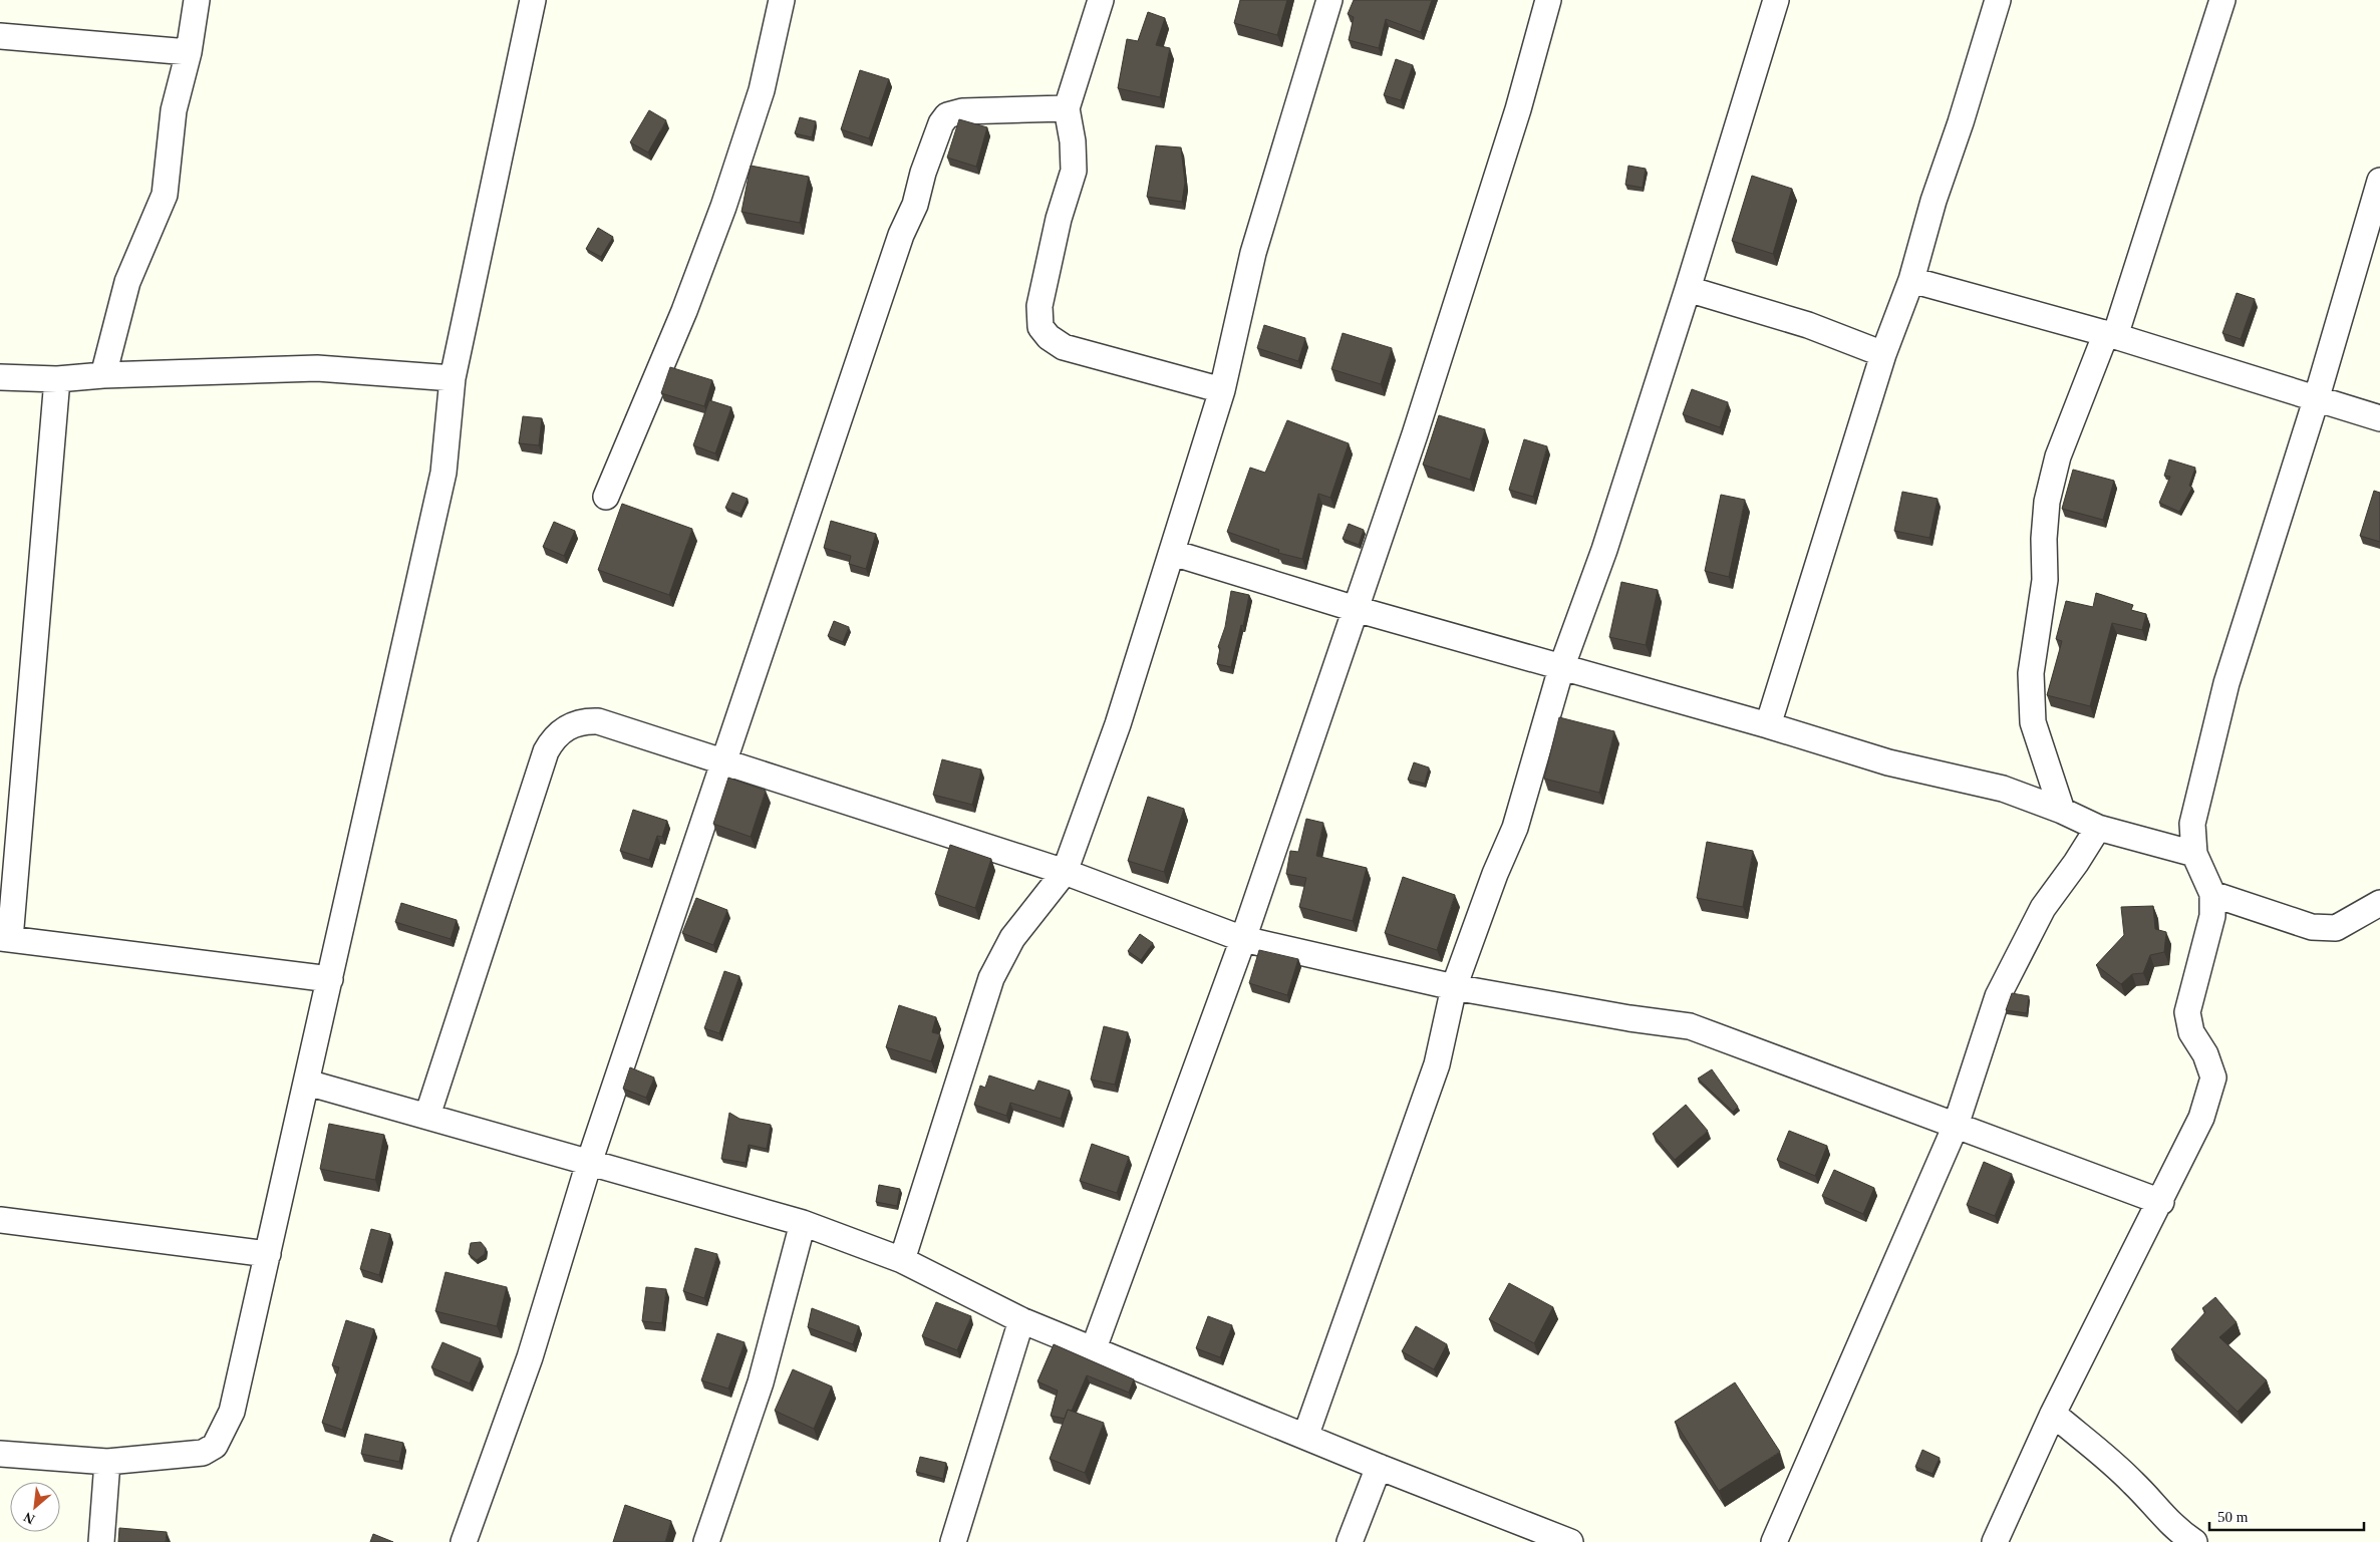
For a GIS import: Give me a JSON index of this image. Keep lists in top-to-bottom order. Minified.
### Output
{"scale_bar":"50 m","north":"bottom left"}
